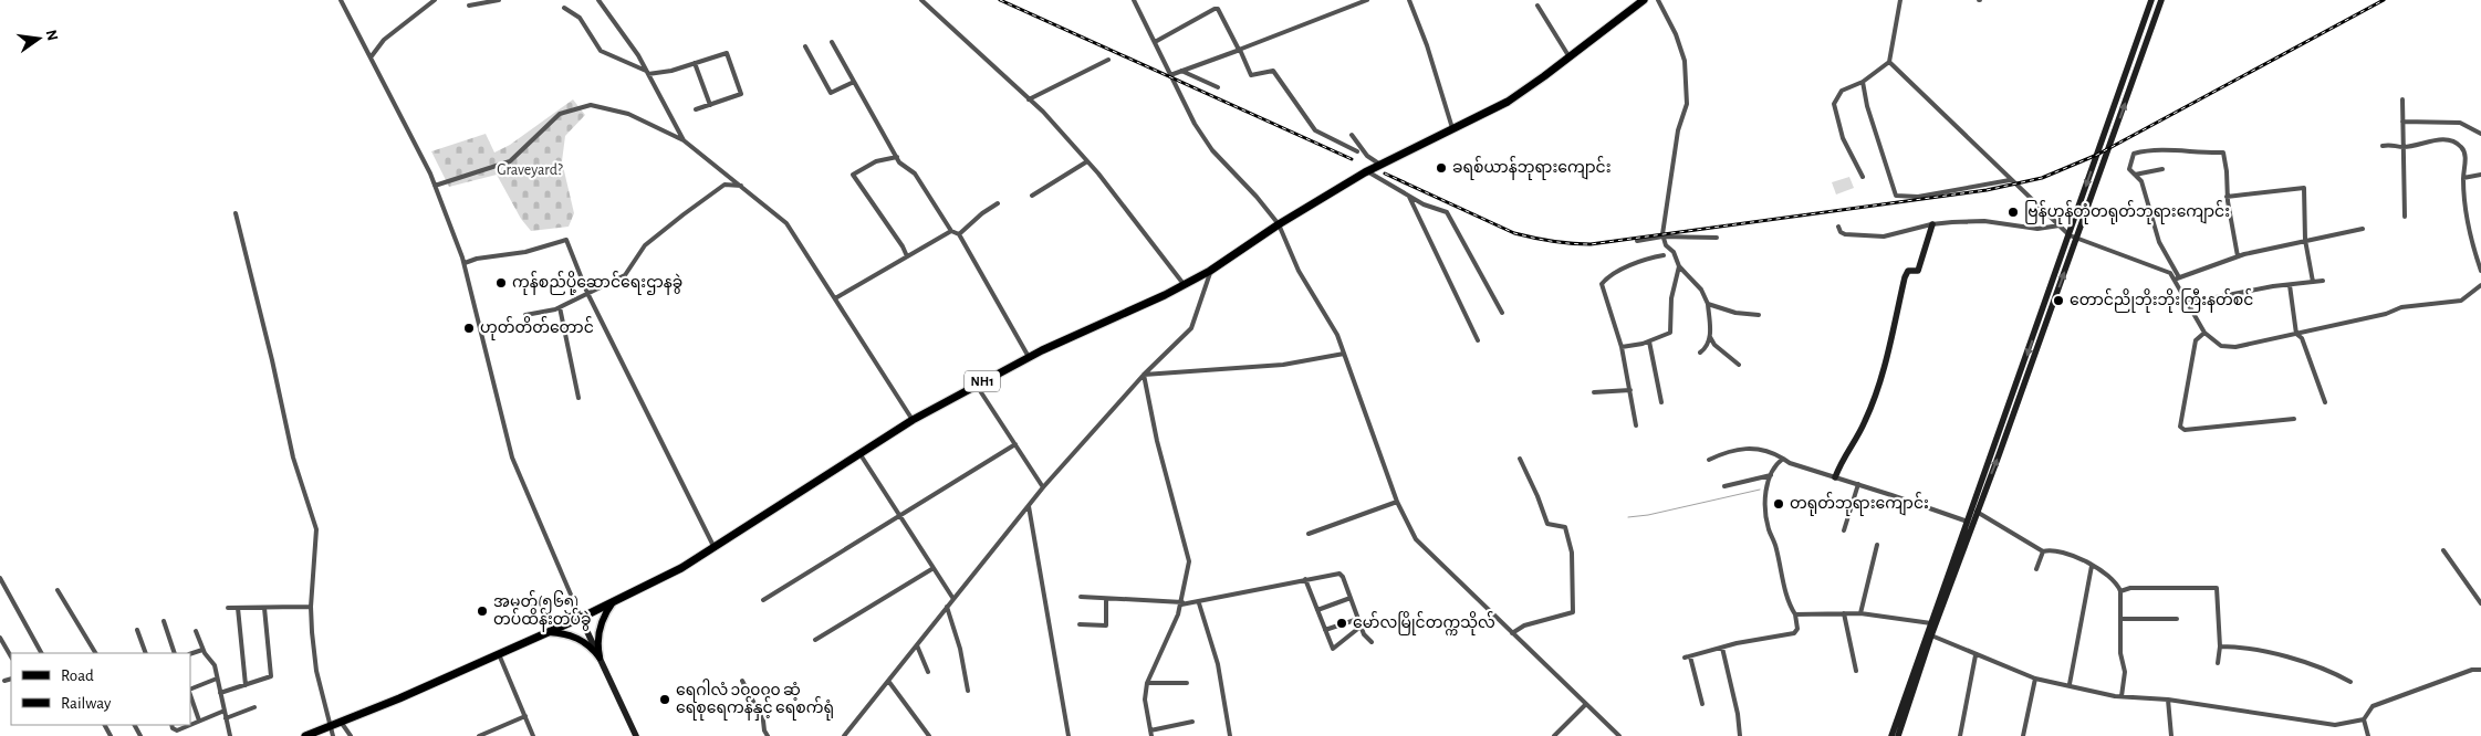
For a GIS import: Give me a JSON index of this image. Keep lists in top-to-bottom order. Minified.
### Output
{"streets":{"highway":["NH1"]},"parks":["Graveyard?"],"places":["ခရစ်ယာန်ဘုရားကျောင်း","ဗြန်ဟုန်တုံတရုတ်ဘုရားကျောင်း","ကုန်စည်ပို့ဆောင်ရေးဌာနခွဲ","တောင်ညိုဘိုးဘိုးကြီးနတ်စင်","ဟုတ်တိတ်တောင်","တရုတ်ဘုရားကျောင်း","အမှတ်(၅၆၅) တပ်ထိန်းတပ်ခွဲ","မော်လမြိုင်တက္ကသိုလ်","ရေဂါလံ ၁၀၀၀၀ ဆံ့ ရေစုရေကန်နှင့် ရေစက်ရုံ"],"legend":["Road","Railway"],"north":"right"}
